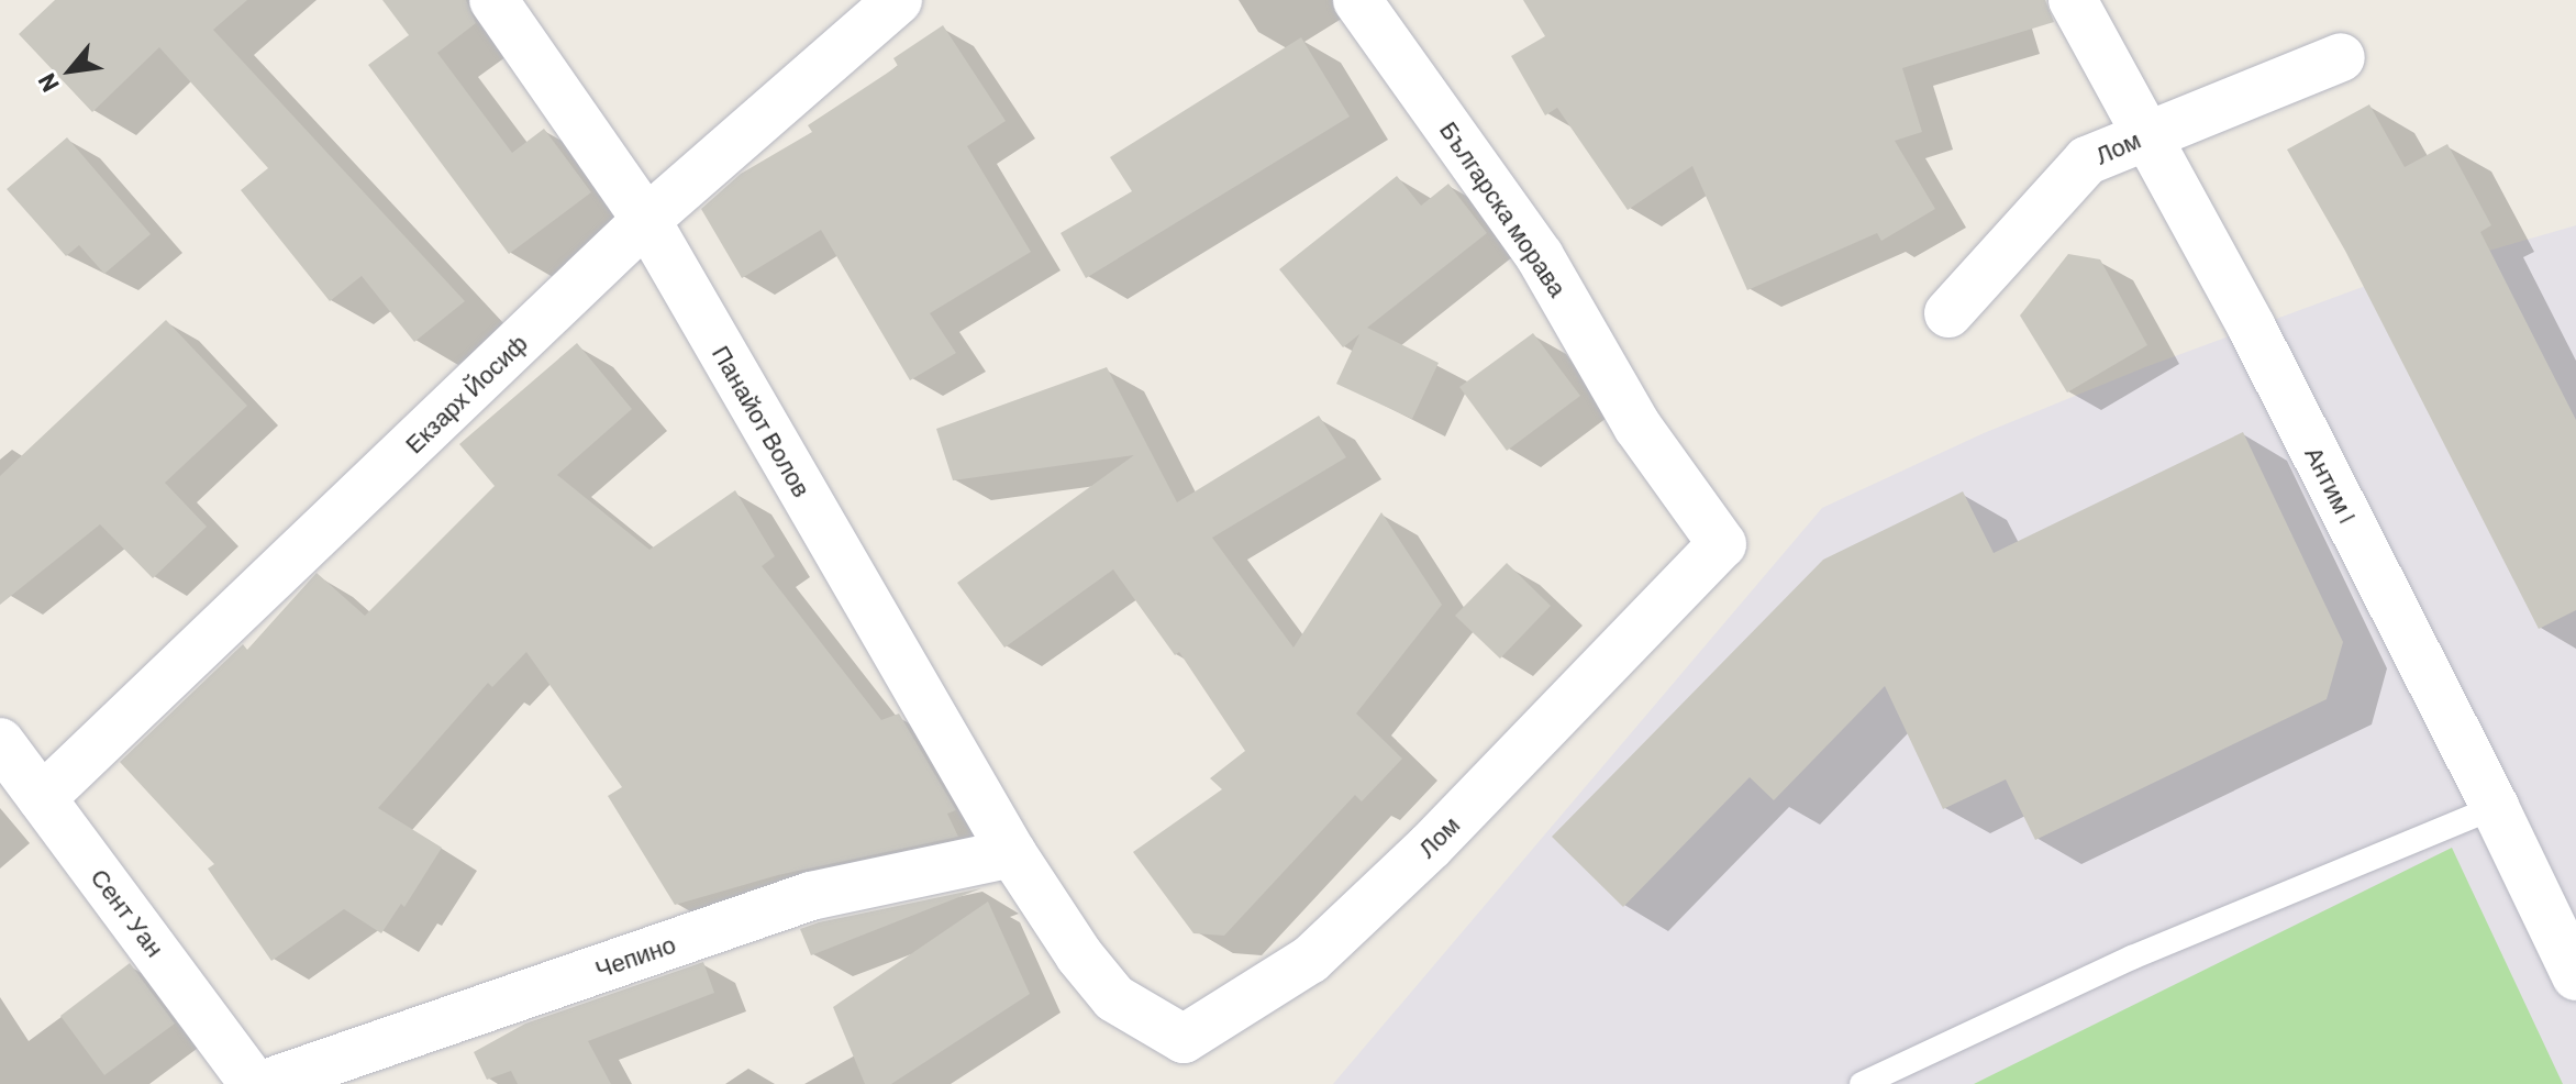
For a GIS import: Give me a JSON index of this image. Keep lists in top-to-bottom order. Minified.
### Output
{"streets":{"street":["Лом","Българска морава","Екзарх Йосиф","Панайот Волов","Антим I","Сент Уан","Чепино"]},"crossings":[["Лом","Българска морава"],["Лом","Панайот Волов"],["Лом","Антим I"],["Екзарх Йосиф","Панайот Волов"],["Екзарх Йосиф","Сент Уан"],["Панайот Волов","Чепино"]],"north":"bottom left"}
